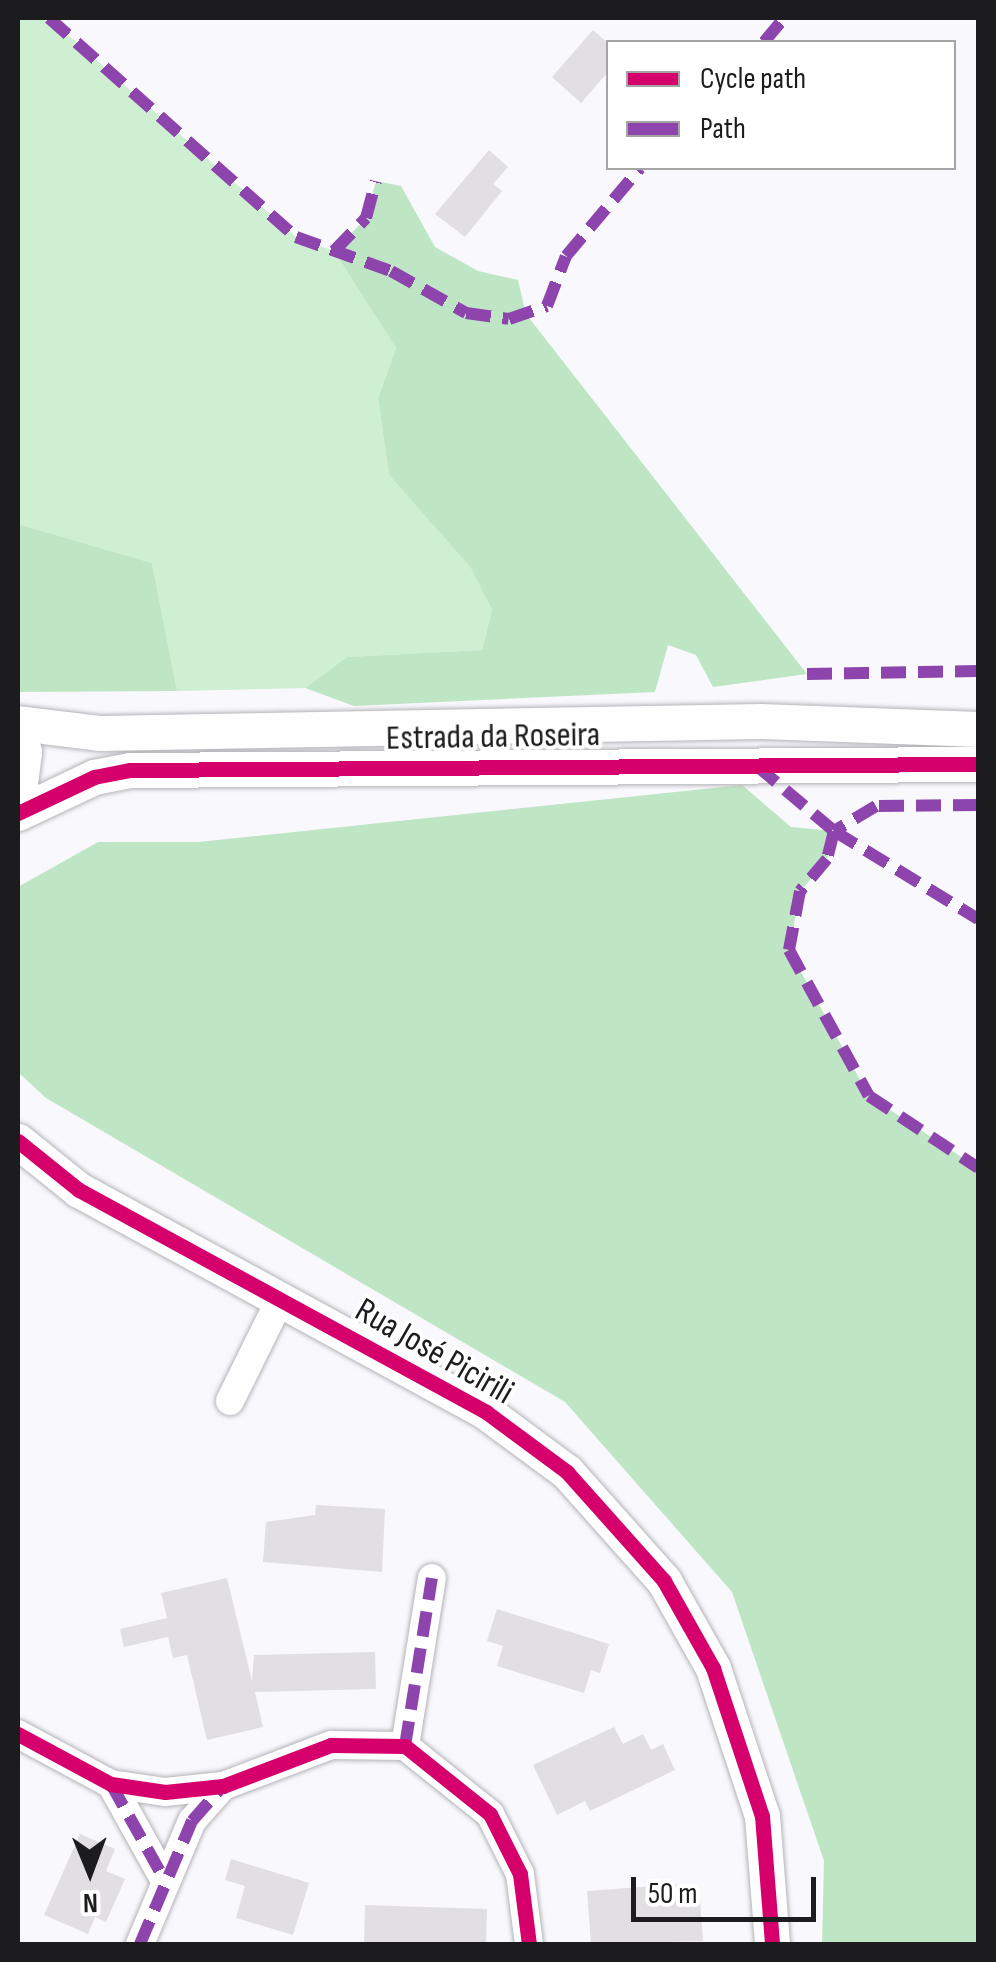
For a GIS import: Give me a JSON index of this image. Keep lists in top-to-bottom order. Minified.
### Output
{"streets":{"street":["Estrada da Roseira","Rua José Picirili"]},"legend":["Cycle path","Path"],"scale_bar":"50 m","north":"bottom"}
